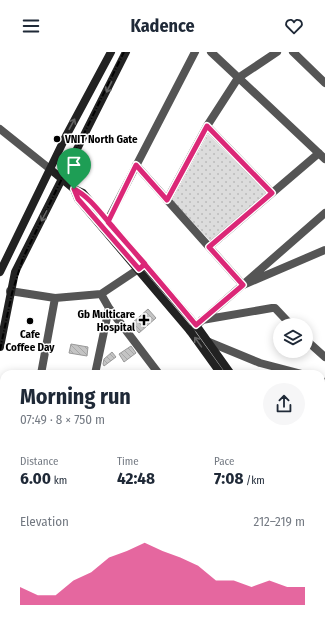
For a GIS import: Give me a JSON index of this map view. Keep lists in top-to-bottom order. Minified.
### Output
{"places":{"other":["VNIT North Gate","Cafe Coffee Day"],"health":["Gb Multicare Hospital"]},"page":{"header":"Kadence","heading":["Morning run","07:49 · 8 × 750 m"],"stats":[["Distance","6.00 km"],["Time","42:48"],["Pace","7:08 /km"]],"chart":["Elevation","212–219 m"]}}
